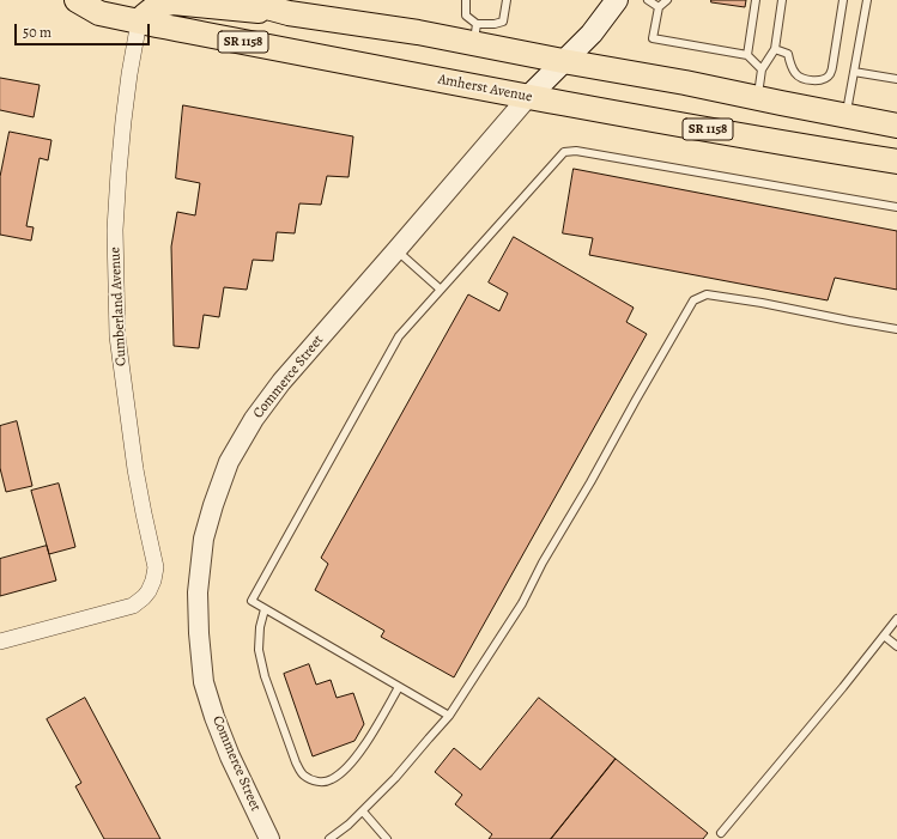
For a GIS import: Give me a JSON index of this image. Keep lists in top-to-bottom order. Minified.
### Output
{"streets":{"main road":["SR 1158","Amherst Avenue","Commerce Street"],"street":["Cumberland Avenue"]},"crossings":[["Amherst Avenue","Cumberland Avenue"],["Amherst Avenue","Commerce Street"]],"scale_bar":"50 m"}
